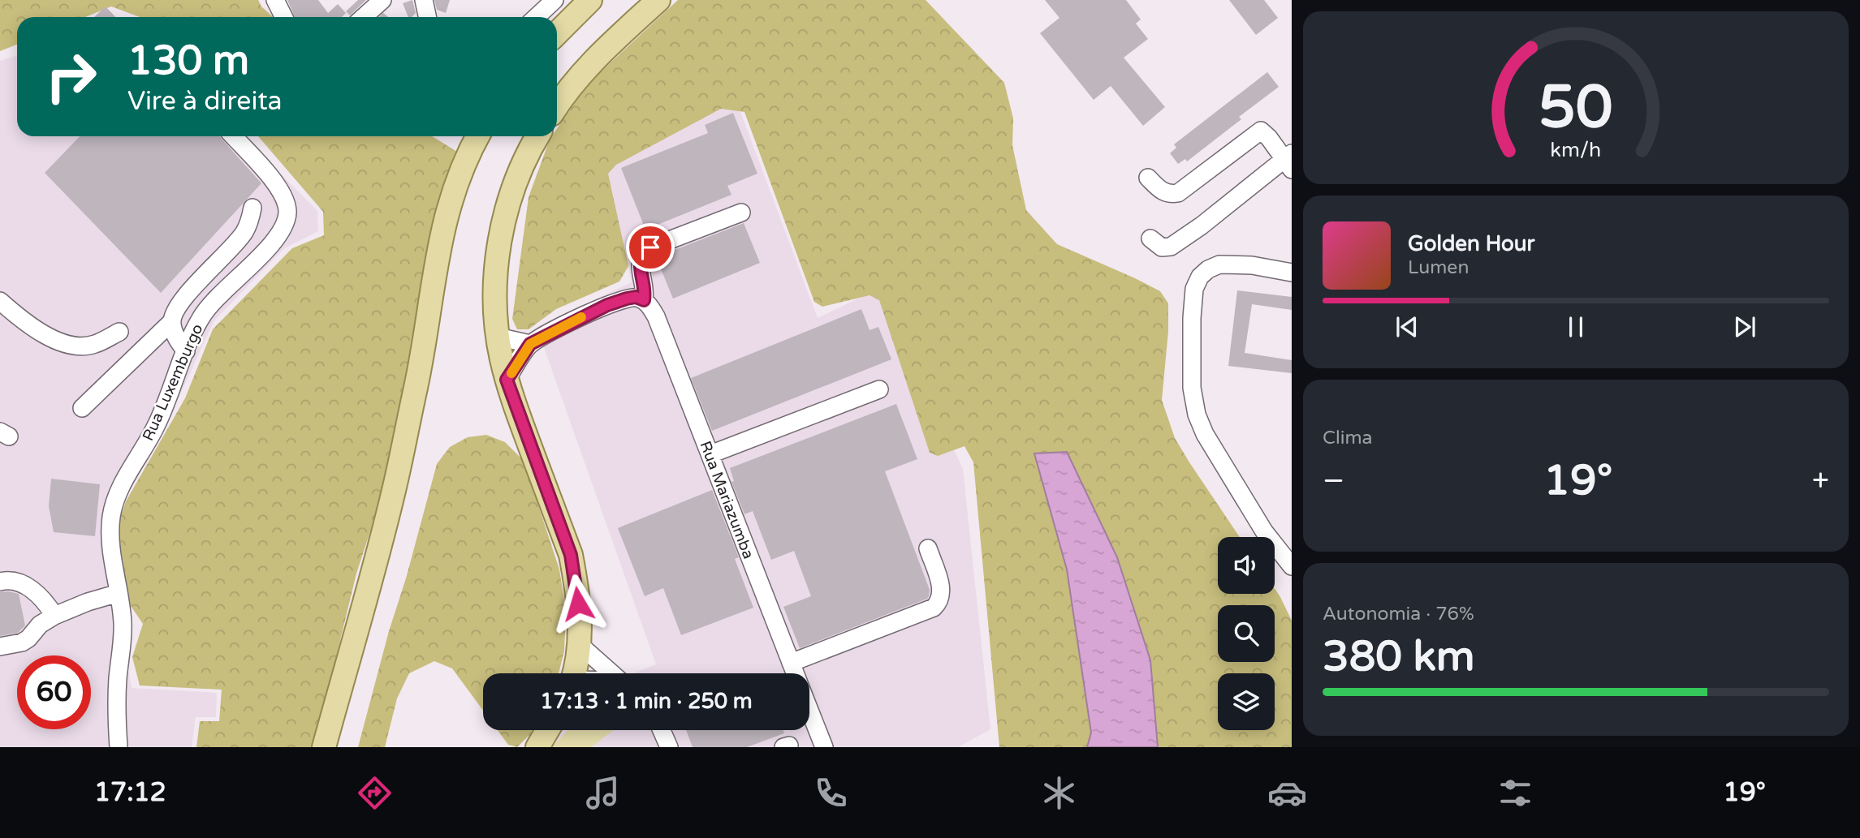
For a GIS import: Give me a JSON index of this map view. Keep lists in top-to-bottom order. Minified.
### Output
{"streets":{"street":["Rua Luxemburgo","Rua Mariazumba"]},"page":{"turn":["130 m","Vire à direita"],"song":["Golden Hour","Lumen"],"tile":["Clima",["Autonomia · 76%","380 km"]],"heat":["−","19°","+"],"limit":"60","trip":"17:13 · 1 min · 250 m","tabs":["17:12","19°"],"gauge":["50","km/h"]}}
